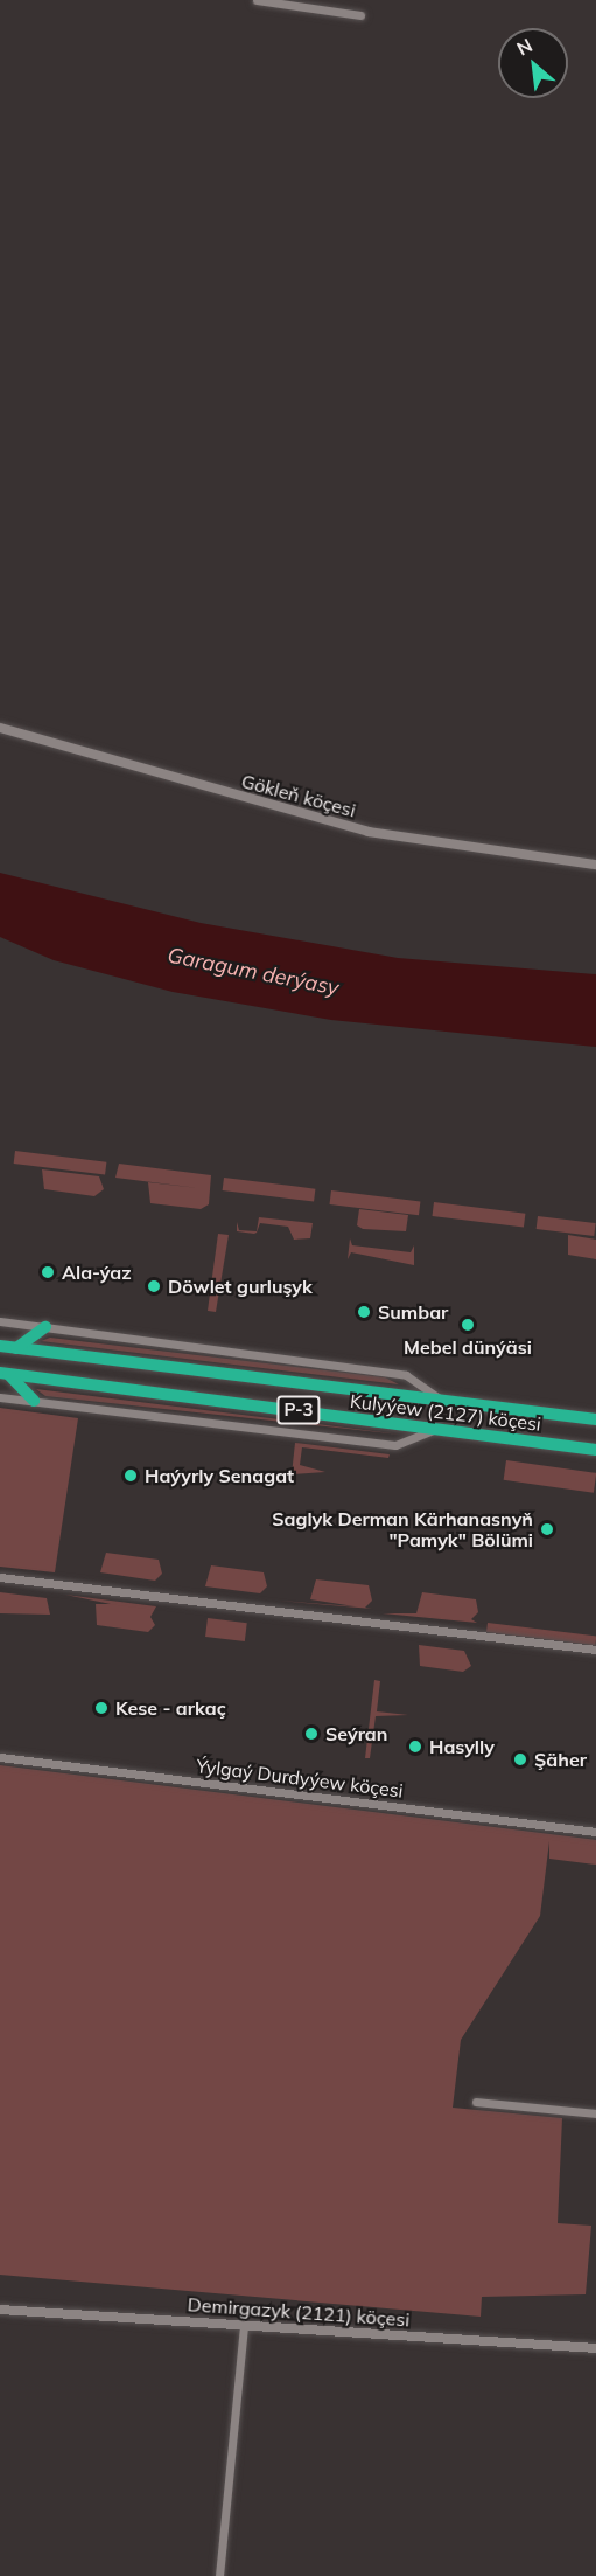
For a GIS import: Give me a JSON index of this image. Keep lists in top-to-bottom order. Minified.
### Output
{"streets":{"highway":["P-3","Kulyýew (2127) köçesi"],"street":["Gökleň köçesi","Ýylgaý Durdyýew köçesi","Demirgazyk (2121) köçesi"]},"water":["Garagum derýasy"],"places":["Ala-ýaz","Döwlet gurluşyk","Sumbar","Mebel dünýäsi","Haýyrly Senagat","Saglyk Derman Kärhanasnyň \"Pamyk\" Bölümi","Kese - arkaç","Seýran","Hasylly","Şäher"],"north":"top left"}
